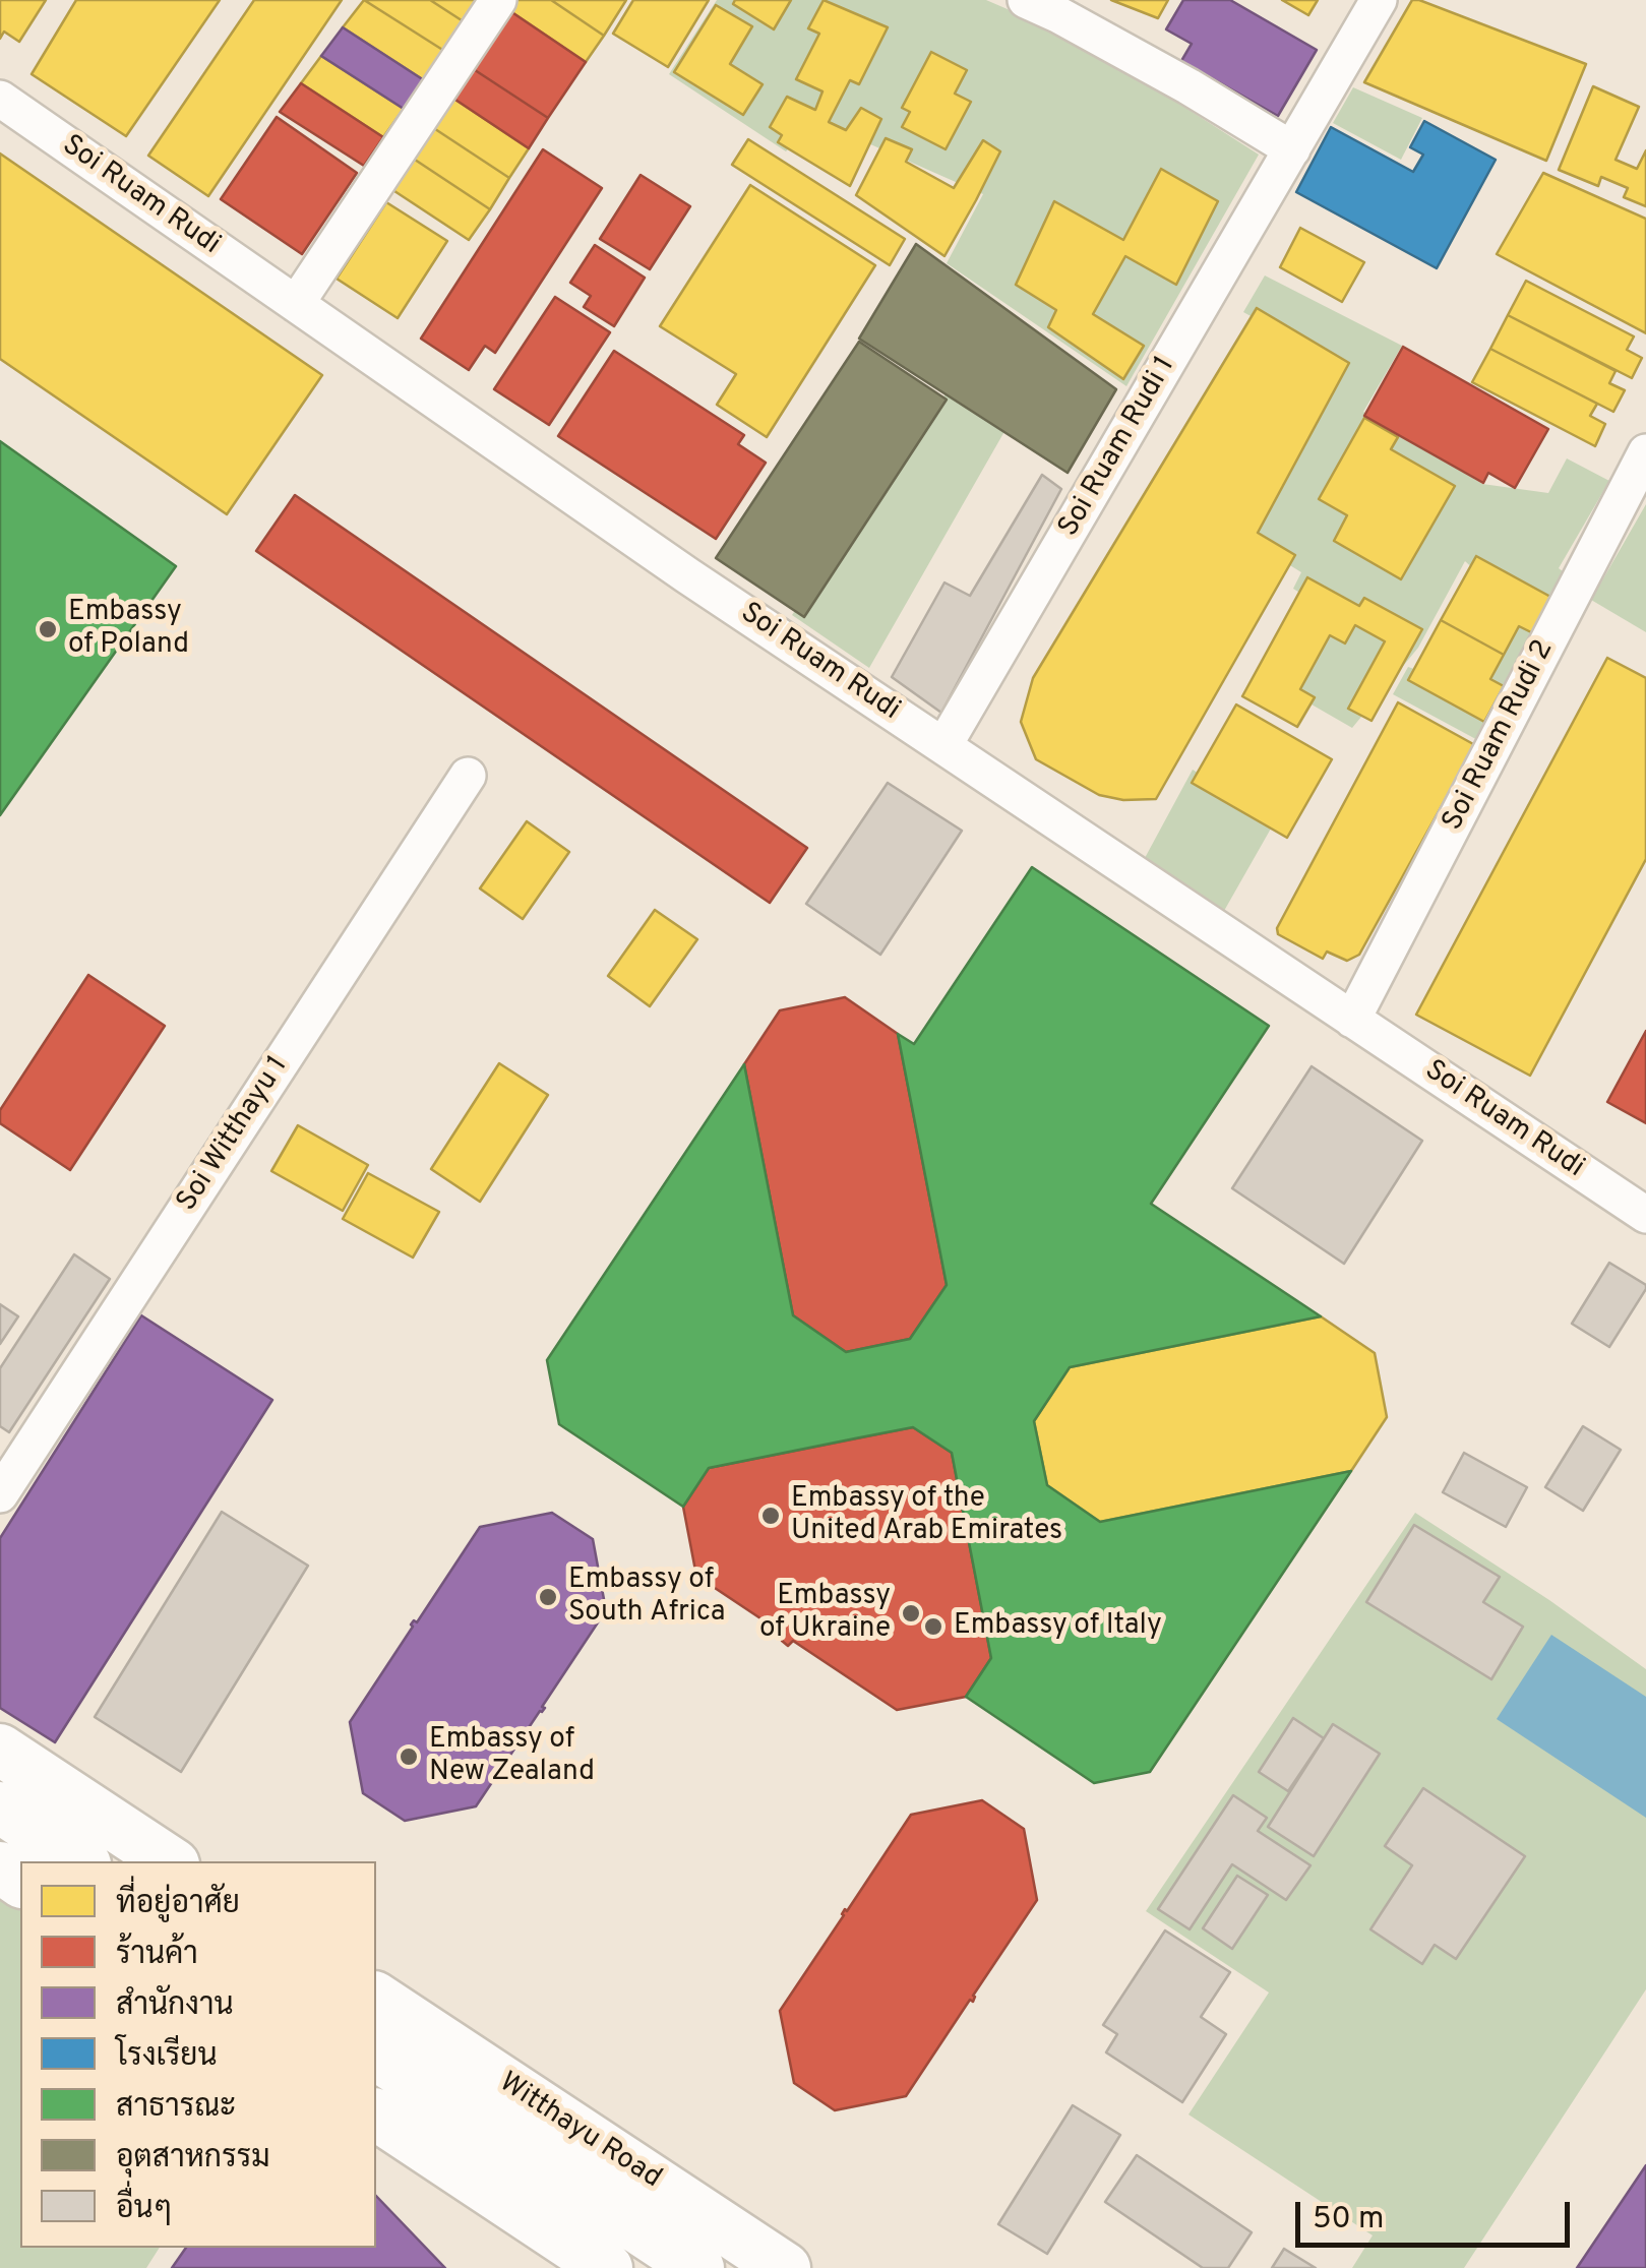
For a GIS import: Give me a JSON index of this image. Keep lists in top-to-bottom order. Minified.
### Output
{"streets":{"main road":["Witthayu Road"],"street":["Soi Ruam Rudi","Soi Ruam Rudi 1","Soi Ruam Rudi 2","Soi Witthayu 1"]},"crossings":[["Soi Ruam Rudi","Soi Ruam Rudi 1"],["Soi Ruam Rudi","Soi Ruam Rudi 2"]],"places":["Embassy of Poland","Embassy of the United Arab Emirates","Embassy of South Africa","Embassy of Ukraine","Embassy of Italy","Embassy of New Zealand"],"legend":["ที่อยู่อาศัย","ร้านค้า","สำนักงาน","โรงเรียน","สาธารณะ","อุตสาหกรรม","อื่นๆ"],"scale_bar":"50 m"}
